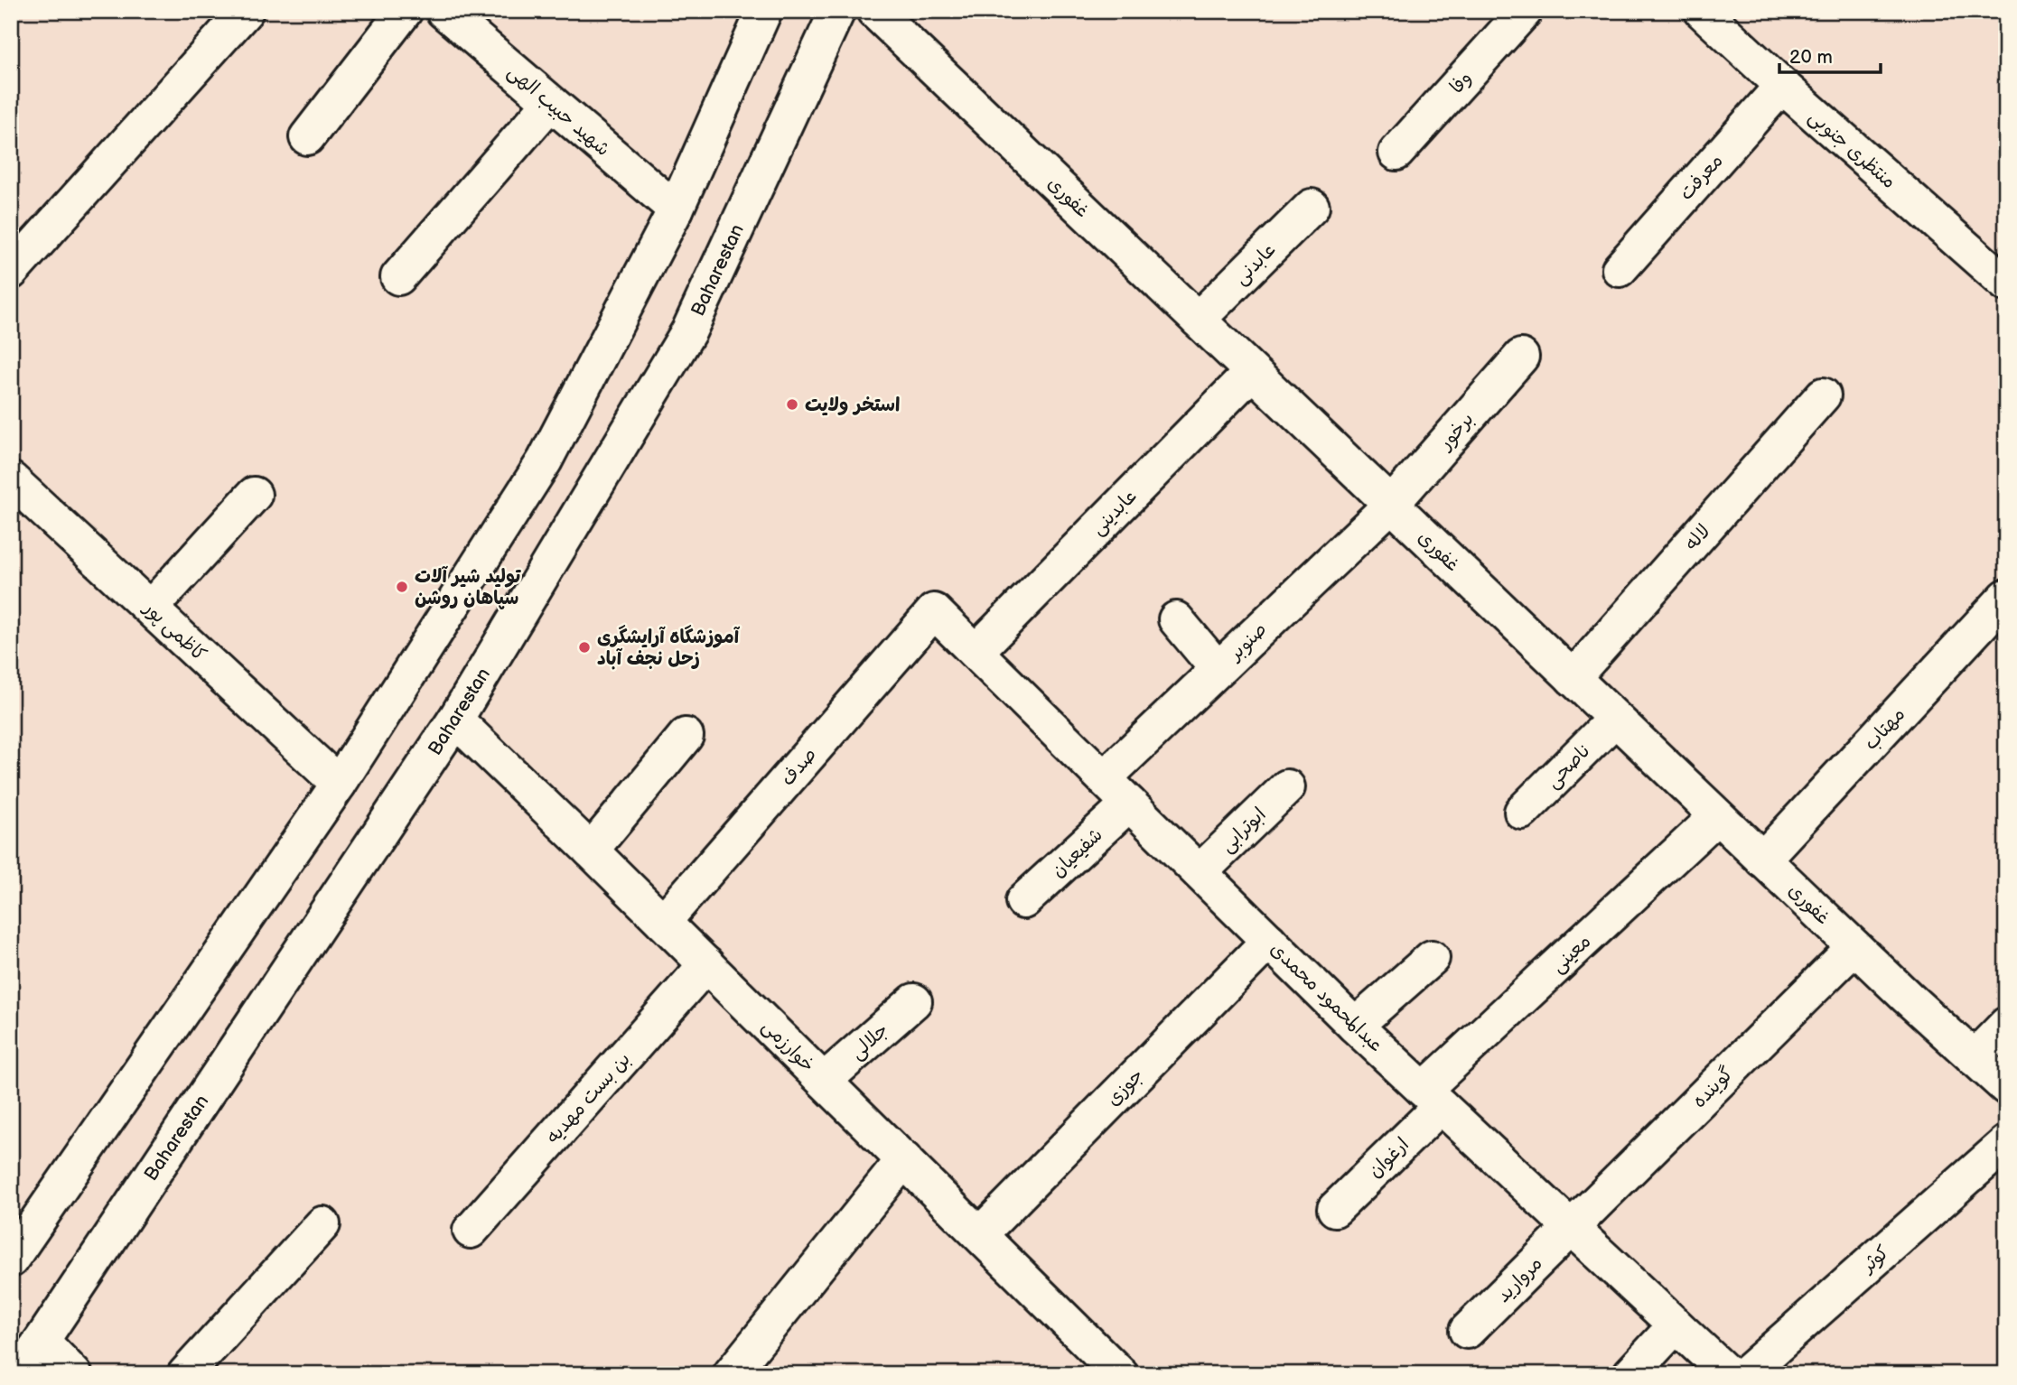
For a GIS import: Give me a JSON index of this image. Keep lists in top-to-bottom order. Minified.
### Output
{"streets":{"street":["وفا","شهید حبیب الهی","منتظری جنوبی","معرفت","غفوری","عابدنی","Baharestan","برخور","عابدینی","لاله","کاظمی پور","صنوبر","مهتاب","ناصحی","صدف","ابوترابی","شفیعیان","معینی","عبدالمحمود محمدی","جلالی","خوارزمی","جوزی","گوینده","بن بست مهدیه","ارغوان","کوثر","مروارید"]},"crossings":[["منتظری جنوبی","معرفت"],["غفوری","عابدنی"],["غفوری","برخور"],["غفوری","عابدینی"],["غفوری","لاله"],["غفوری","صنوبر"],["غفوری","مهتاب"],["غفوری","ناصحی"],["غفوری","معینی"],["غفوری","گوینده"],["Baharestan","خوارزمی"],["برخور","صنوبر"],["عابدینی","عبدالمحمود محمدی"],["صنوبر","عبدالمحمود محمدی"],["صدف","عبدالمحمود محمدی"],["صدف","خوارزمی"],["ابوترابی","عبدالمحمود محمدی"],["شفیعیان","عبدالمحمود محمدی"],["معینی","عبدالمحمود محمدی"],["معینی","ارغوان"],["عبدالمحمود محمدی","جوزی"],["عبدالمحمود محمدی","گوینده"],["عبدالمحمود محمدی","ارغوان"],["عبدالمحمود محمدی","مروارید"],["جلالی","خوارزمی"],["خوارزمی","جوزی"],["خوارزمی","بن بست مهدیه"],["گوینده","مروارید"]],"places":["استخر ولایت","تولید شیر آلات سپاهان روشن","آموزشگاه آرایشگری زحل نجف آباد"],"scale_bar":"20 m"}
